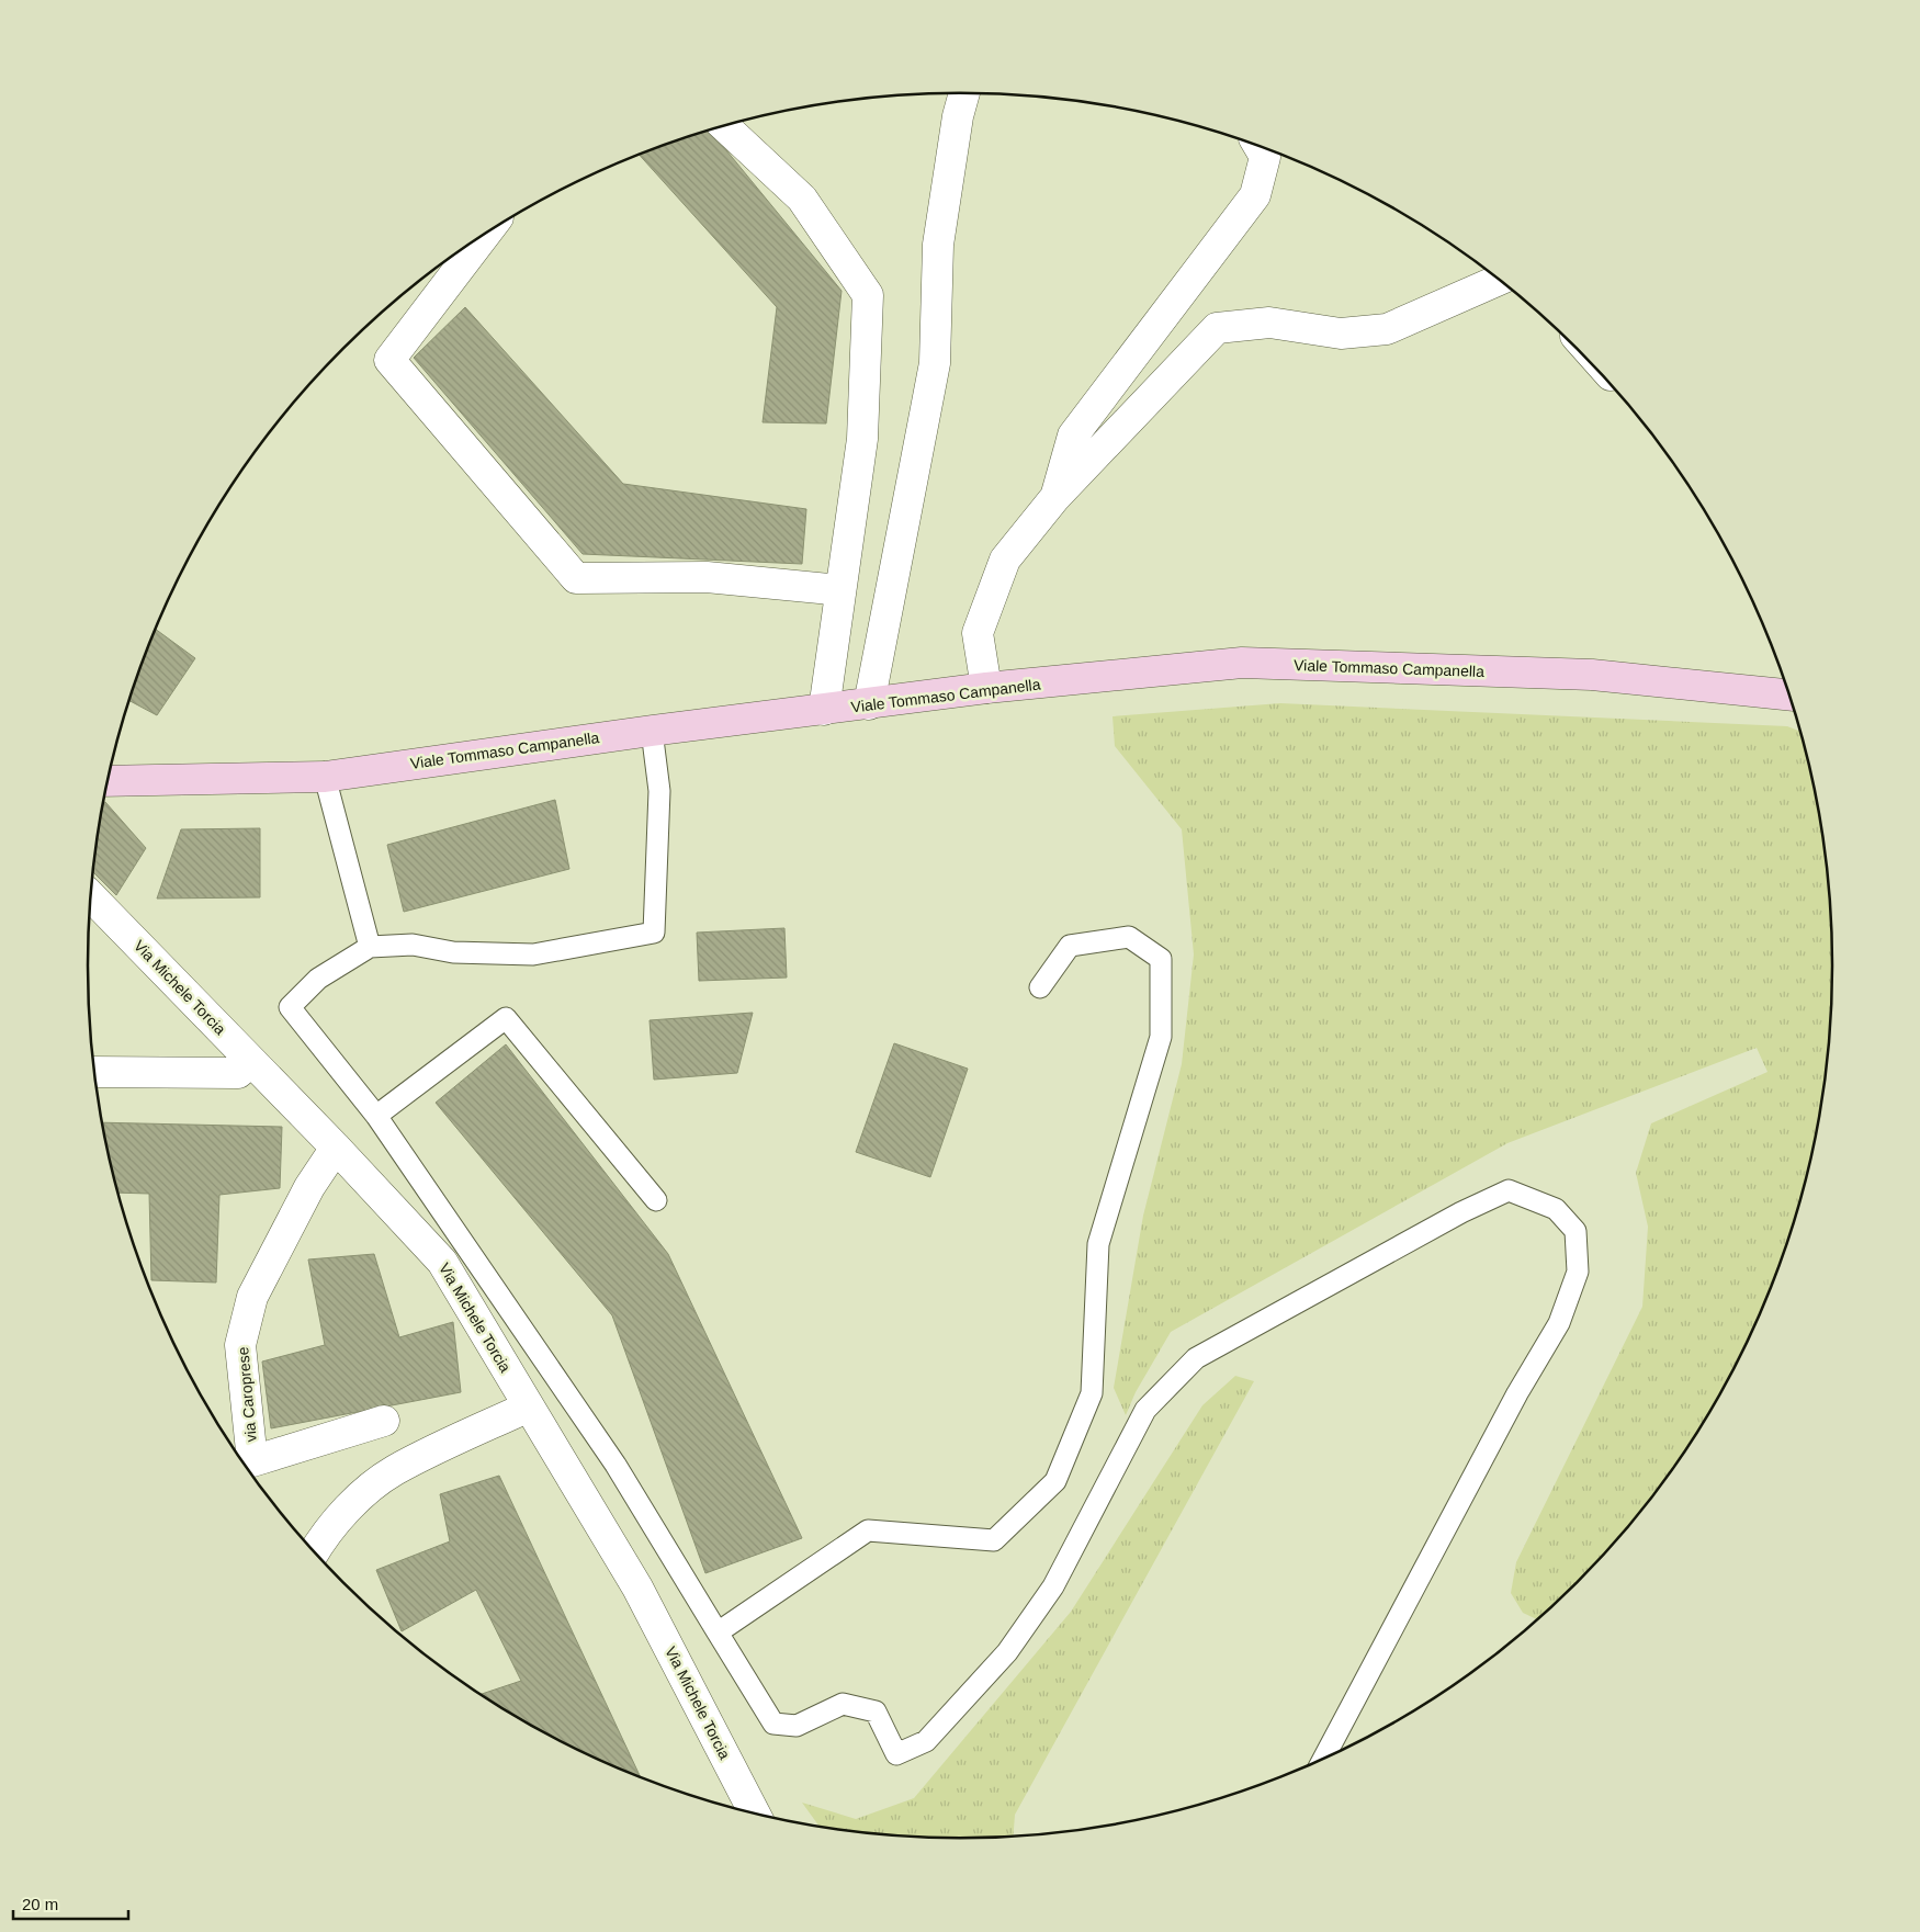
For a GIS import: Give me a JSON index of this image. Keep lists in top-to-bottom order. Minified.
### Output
{"streets":{"street":["Viale Tommaso Campanella","Via Michele Torcia","via Caroprese"]},"crossings":[["Via Michele Torcia","via Caroprese"]],"scale_bar":"20 m"}
